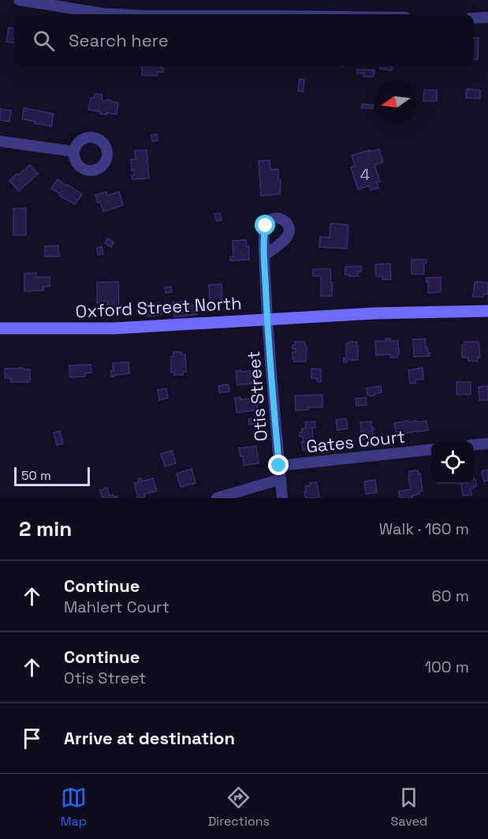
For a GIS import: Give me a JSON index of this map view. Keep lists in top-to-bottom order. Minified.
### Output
{"streets":{"street":["Oxford Street North","Otis Street","Gates Court"]},"crossings":[["Oxford Street North","Otis Street"],["Otis Street","Gates Court"]],"house_numbers":["4"],"scale_bar":"50 m","north":"left","page":{"search":"Search here","scale":"50 m","heading":["2 min","Walk · 160 m"],"list":[["Continue","Mahlert Court","60 m"],["Continue","Otis Street","100 m"],"Arrive at destination"],"nav":["Map","Directions","Saved"]}}
